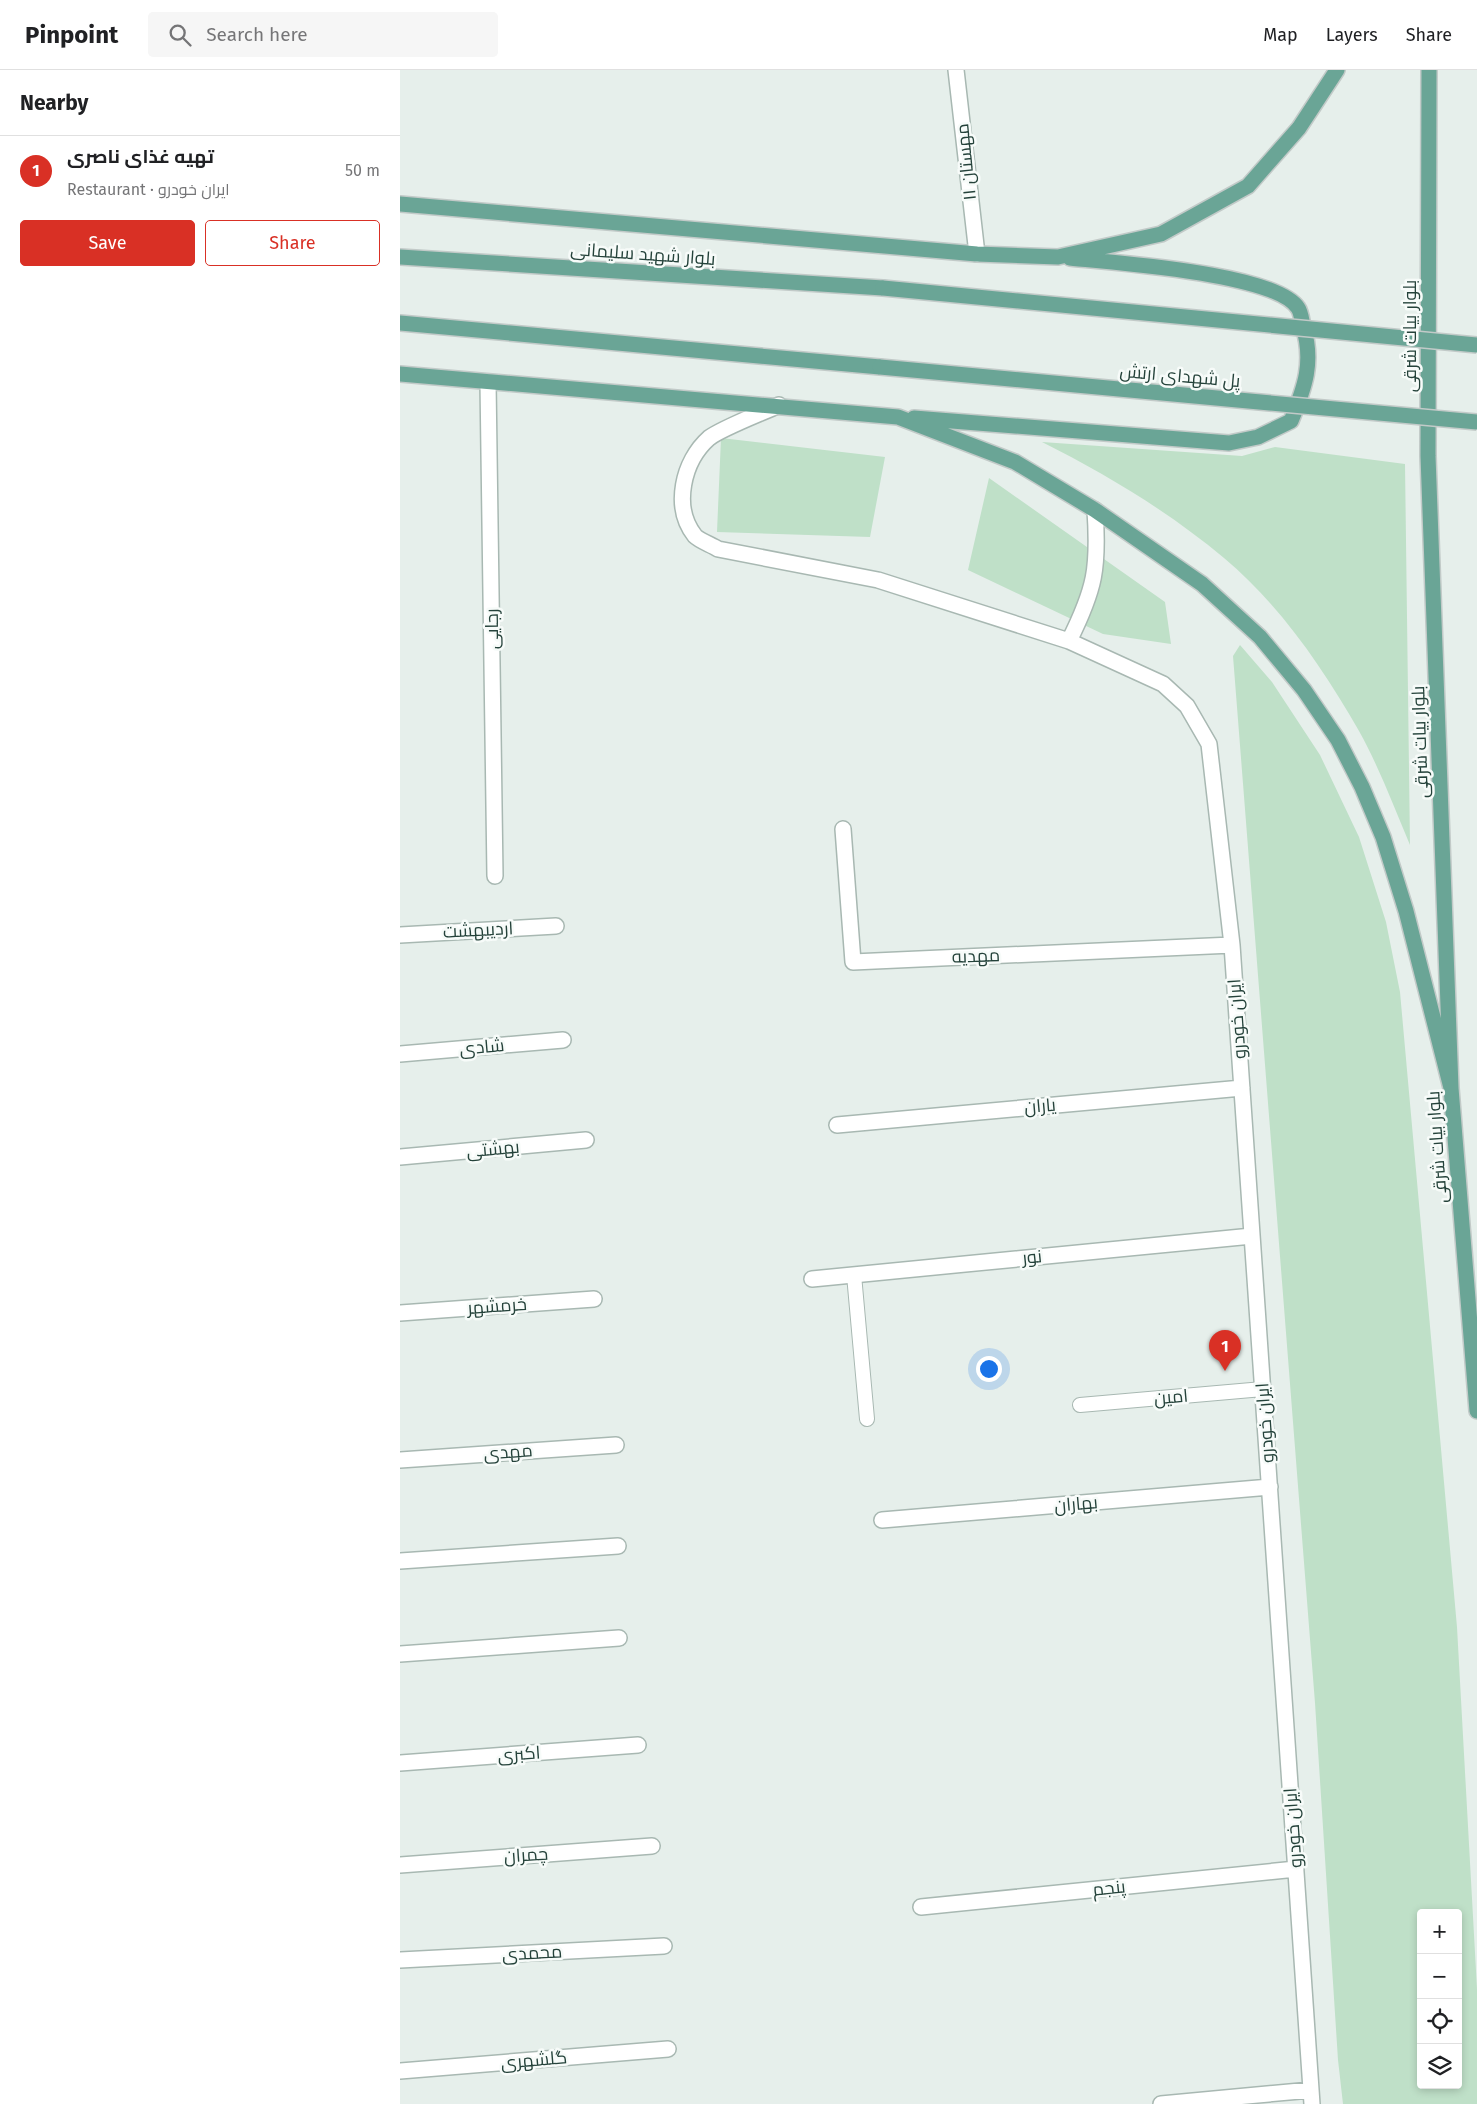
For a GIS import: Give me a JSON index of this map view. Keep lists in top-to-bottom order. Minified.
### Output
{"streets":{"main road":["بلوار شهید سلیمانی","بلوار بیات شرقی","پل شهدای ارتش"],"street":["مهستان ۱۱","رجایی","اردیبهشت","مهدیه","ایران خودرو","شادی","یاران","بهشتی","نور","خرمشهر","مهدی","بهاران","اکبری","چمران","پنجم","محمدی","گلشهری"],"lane":["امین"]},"crossings":[["مهدیه","ایران خودرو"],["ایران خودرو","یاران"],["ایران خودرو","نور"],["ایران خودرو","امین"],["ایران خودرو","بهاران"],["ایران خودرو","پنجم"]],"page":{"header":"Pinpoint","search":"Search here","nav":["Map","Layers","Share"],"heading":"Nearby","list":[{"mark":"1","name":"تهیه غذای ناصری","note":"Restaurant · ایران خودرو","value":"50 m"}],"buttons":["Save","Share"],"pins":"1","map_buttons":["+","−"]}}
